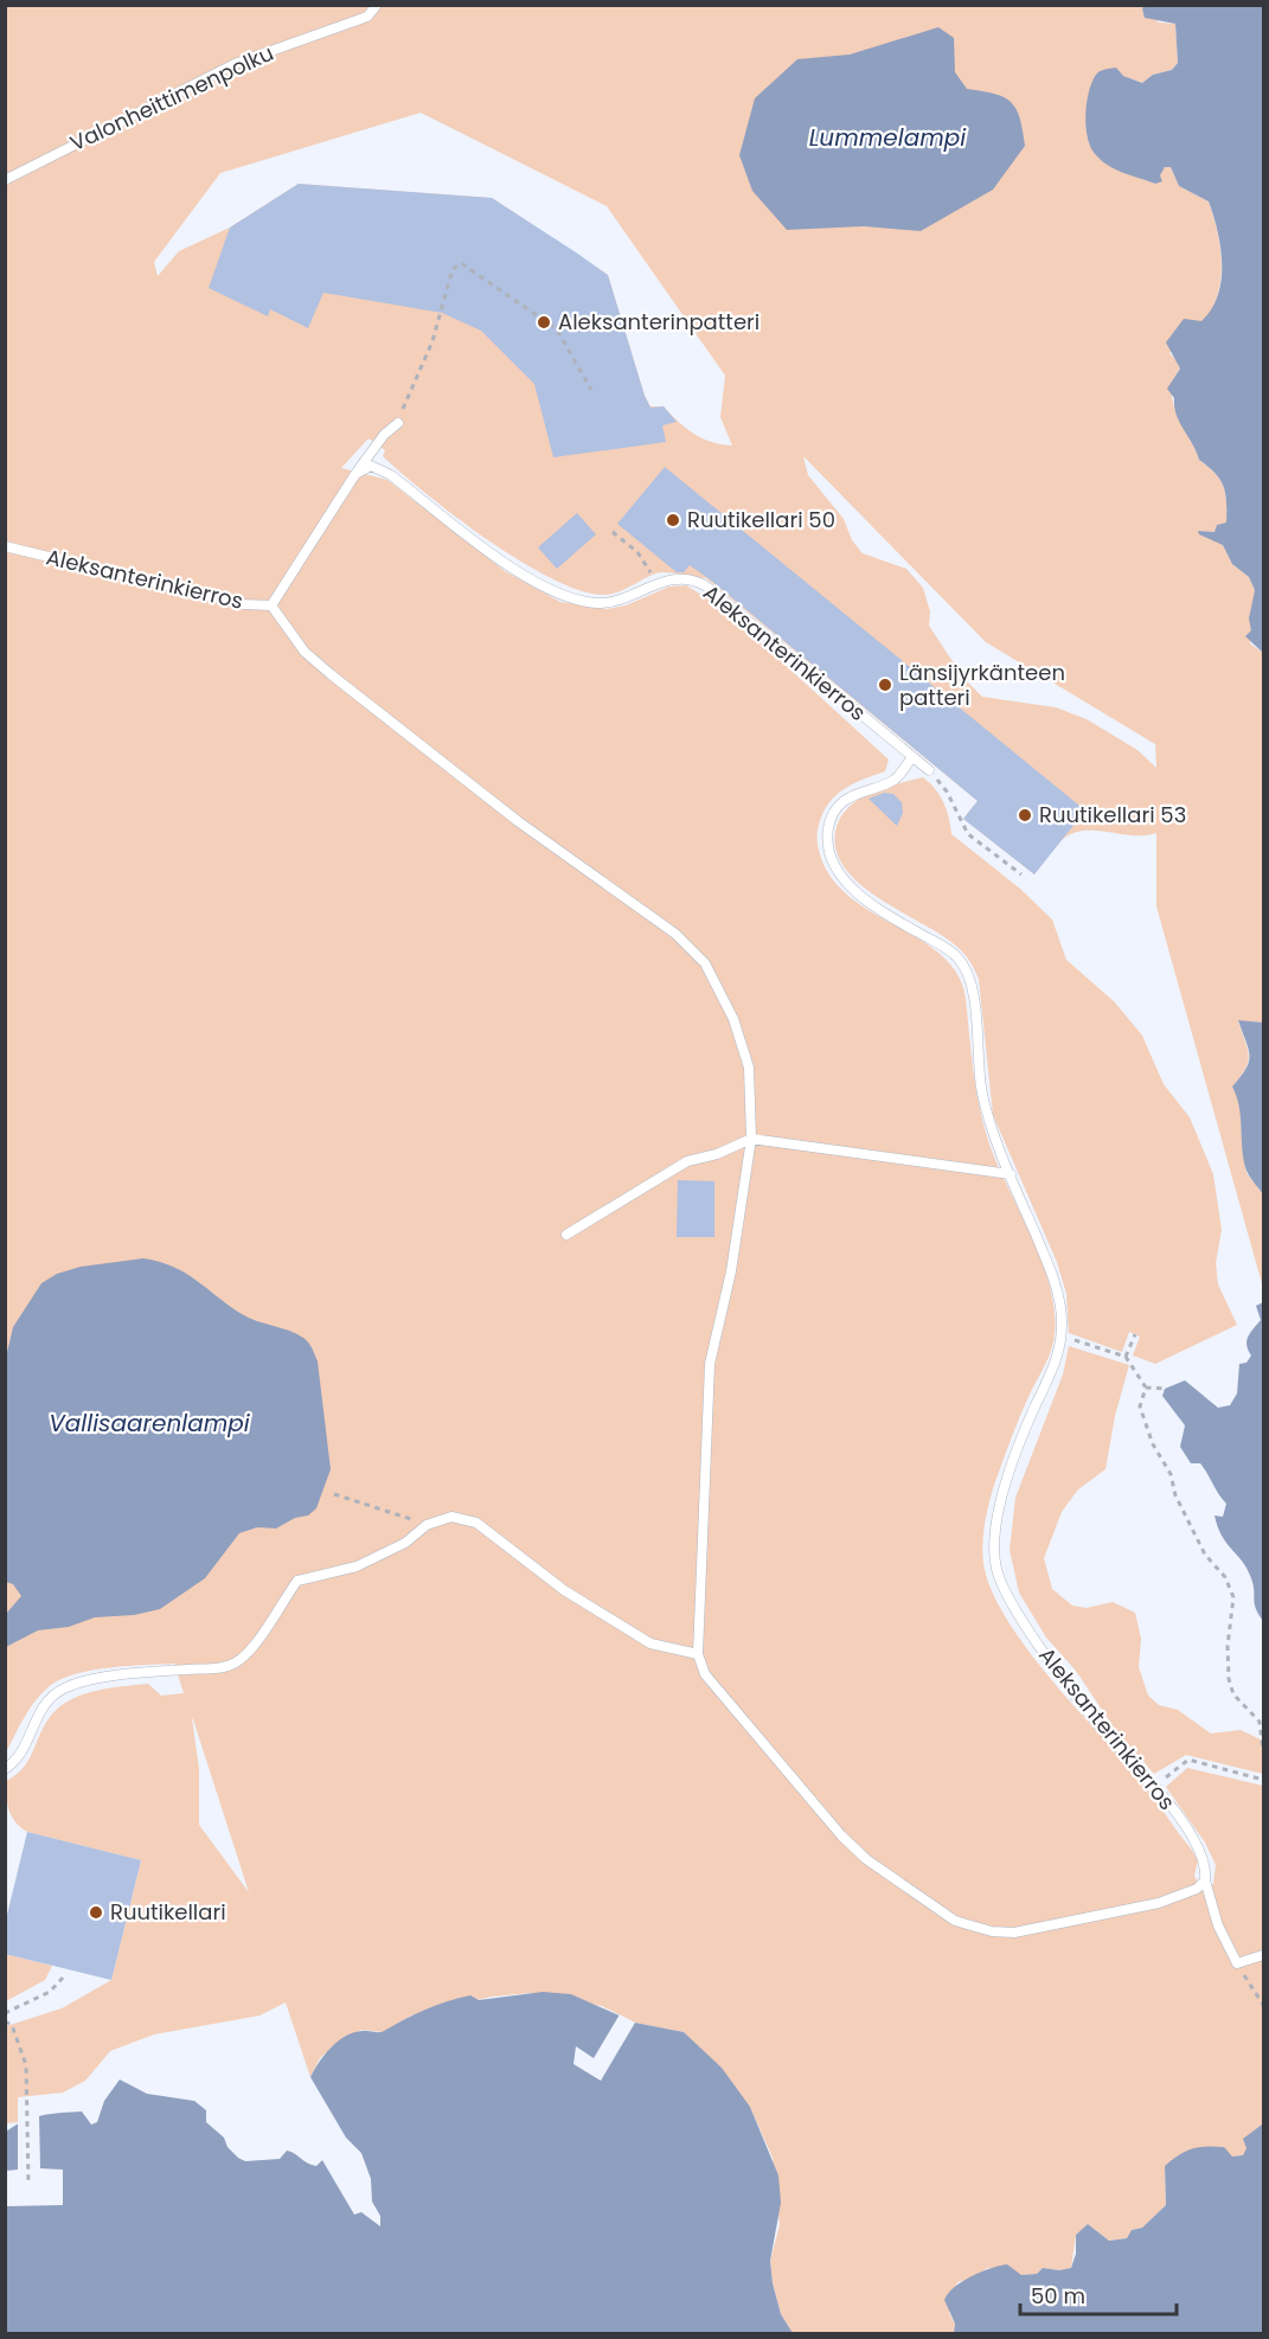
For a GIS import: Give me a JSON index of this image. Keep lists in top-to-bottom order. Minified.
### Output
{"streets":{"lane":["Valonheittimenpolku","Aleksanterinkierros"]},"water":["Lummelampi","Vallisaarenlampi"],"places":["Aleksanterinpatteri","Ruutikellari 50","Länsijyrkänteen patteri","Ruutikellari 53","Ruutikellari"],"scale_bar":"50 m"}
